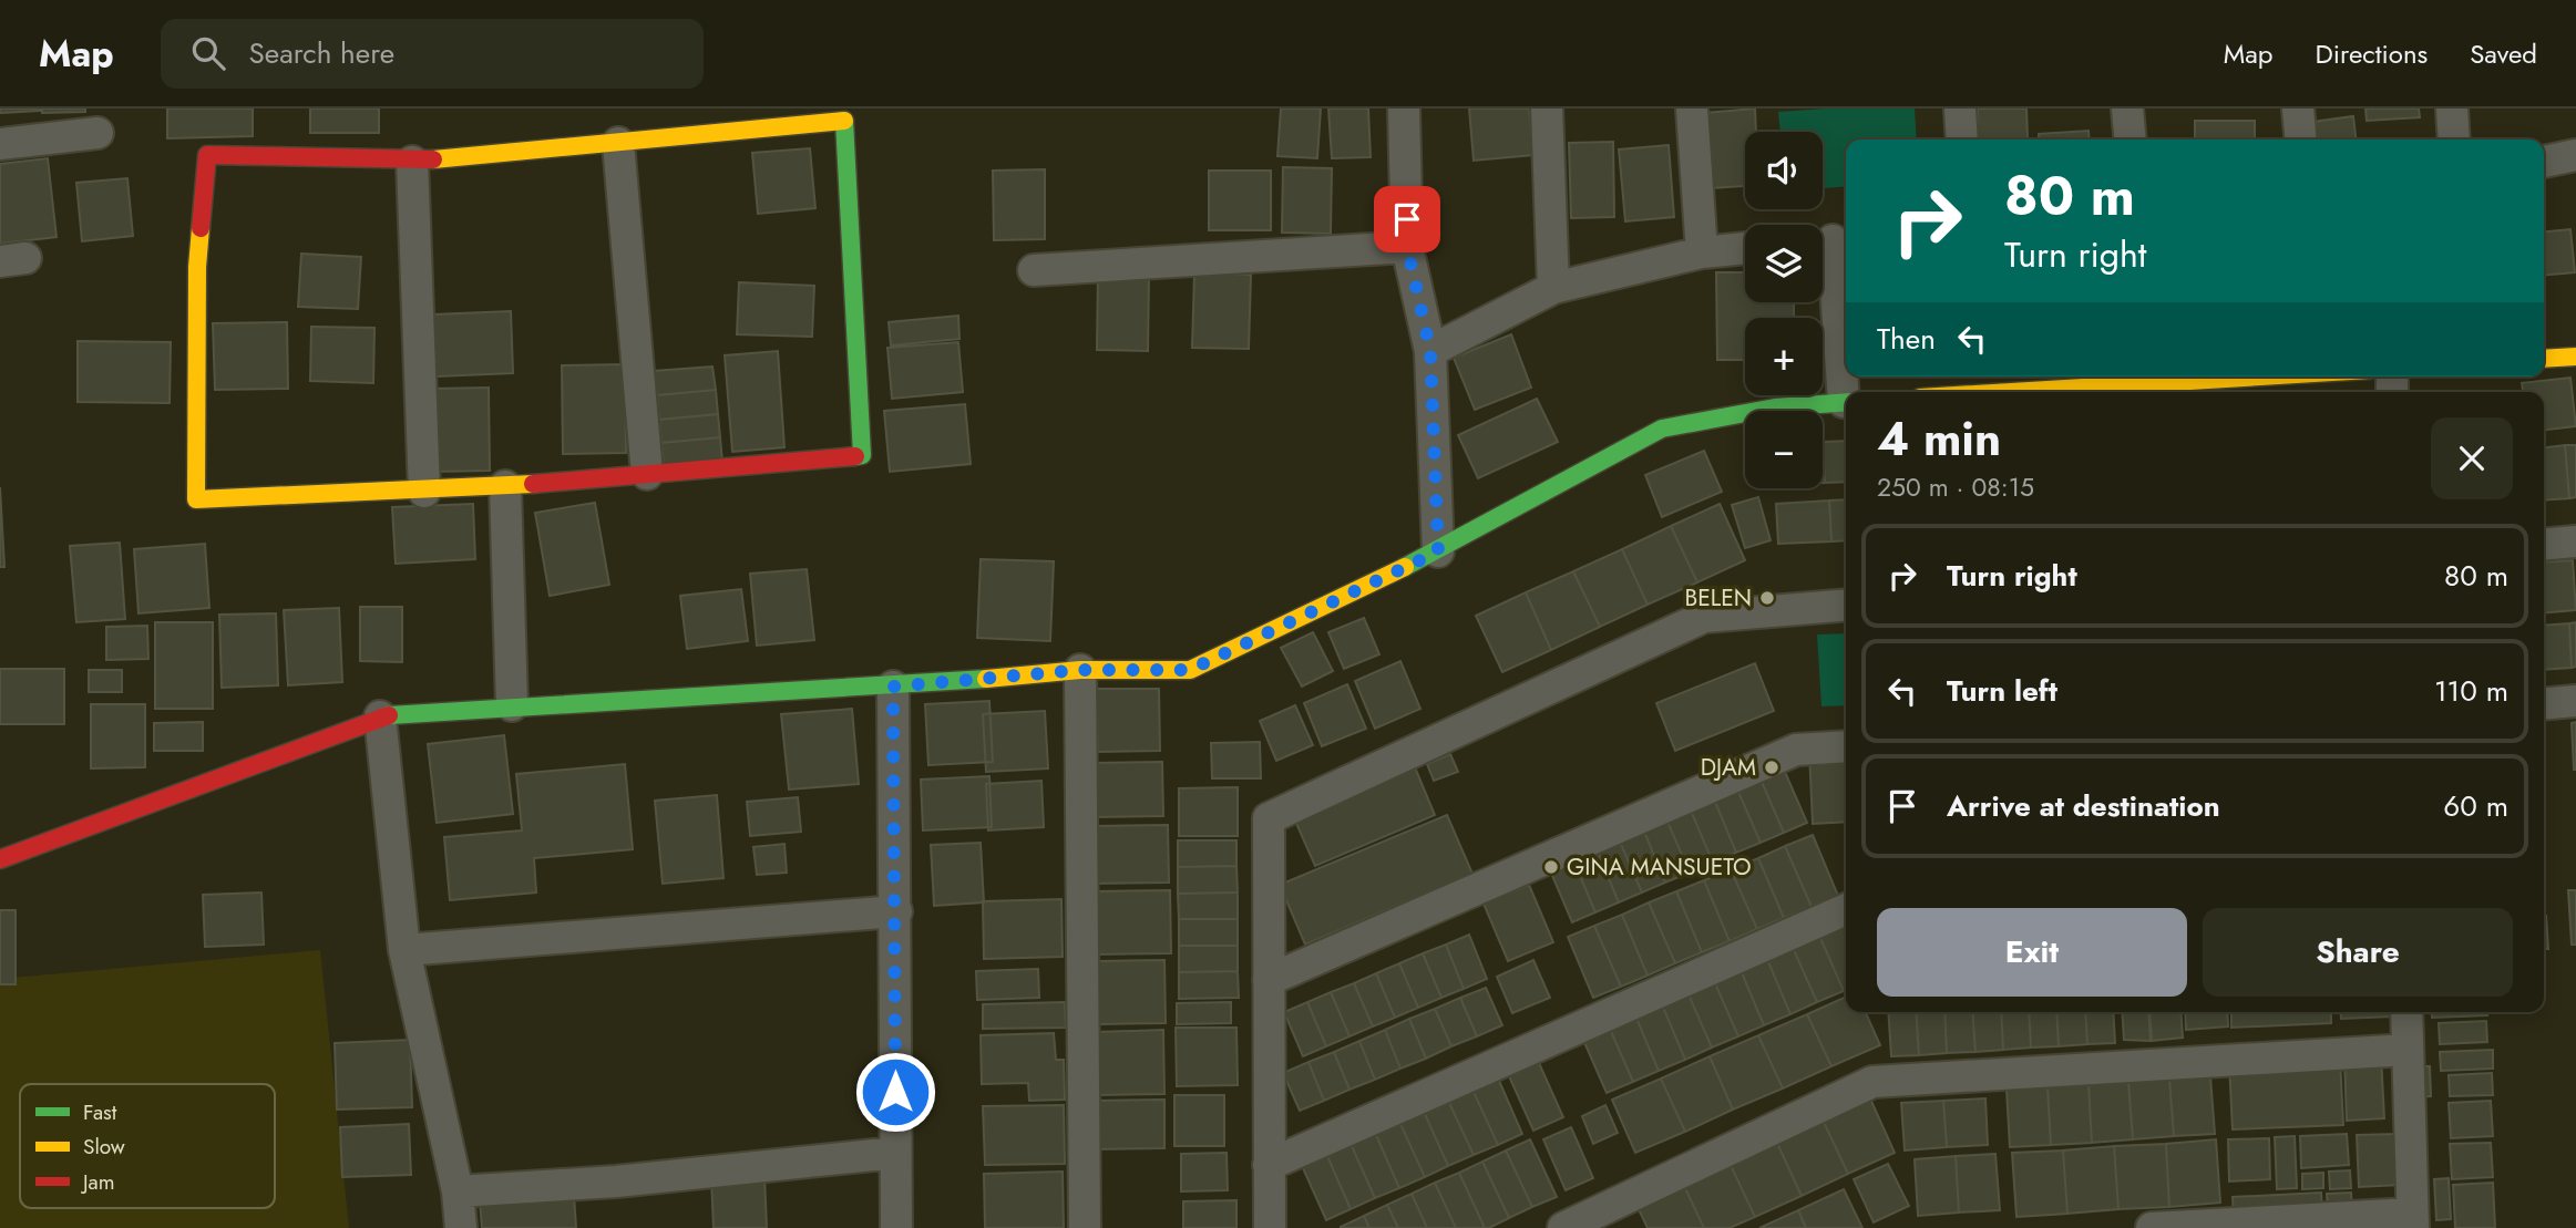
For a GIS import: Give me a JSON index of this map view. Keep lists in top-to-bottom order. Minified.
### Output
{"places":["BELEN","DJAM","GINA MANSUETO"],"legend":["Fast","Slow","Jam"],"page":{"header":"Map","search":"Search here","nav":["Map","Directions","Saved"],"map_buttons":["+","−"],"turn":["80 m","Turn right"],"then":"Then","heading":["4 min","250 m · 08:15"],"list":[{"name":"Turn right","value":"80 m"},{"name":"Turn left","value":"110 m"},{"name":"Arrive at destination","value":"60 m"}],"buttons":["Exit","Share"]}}
